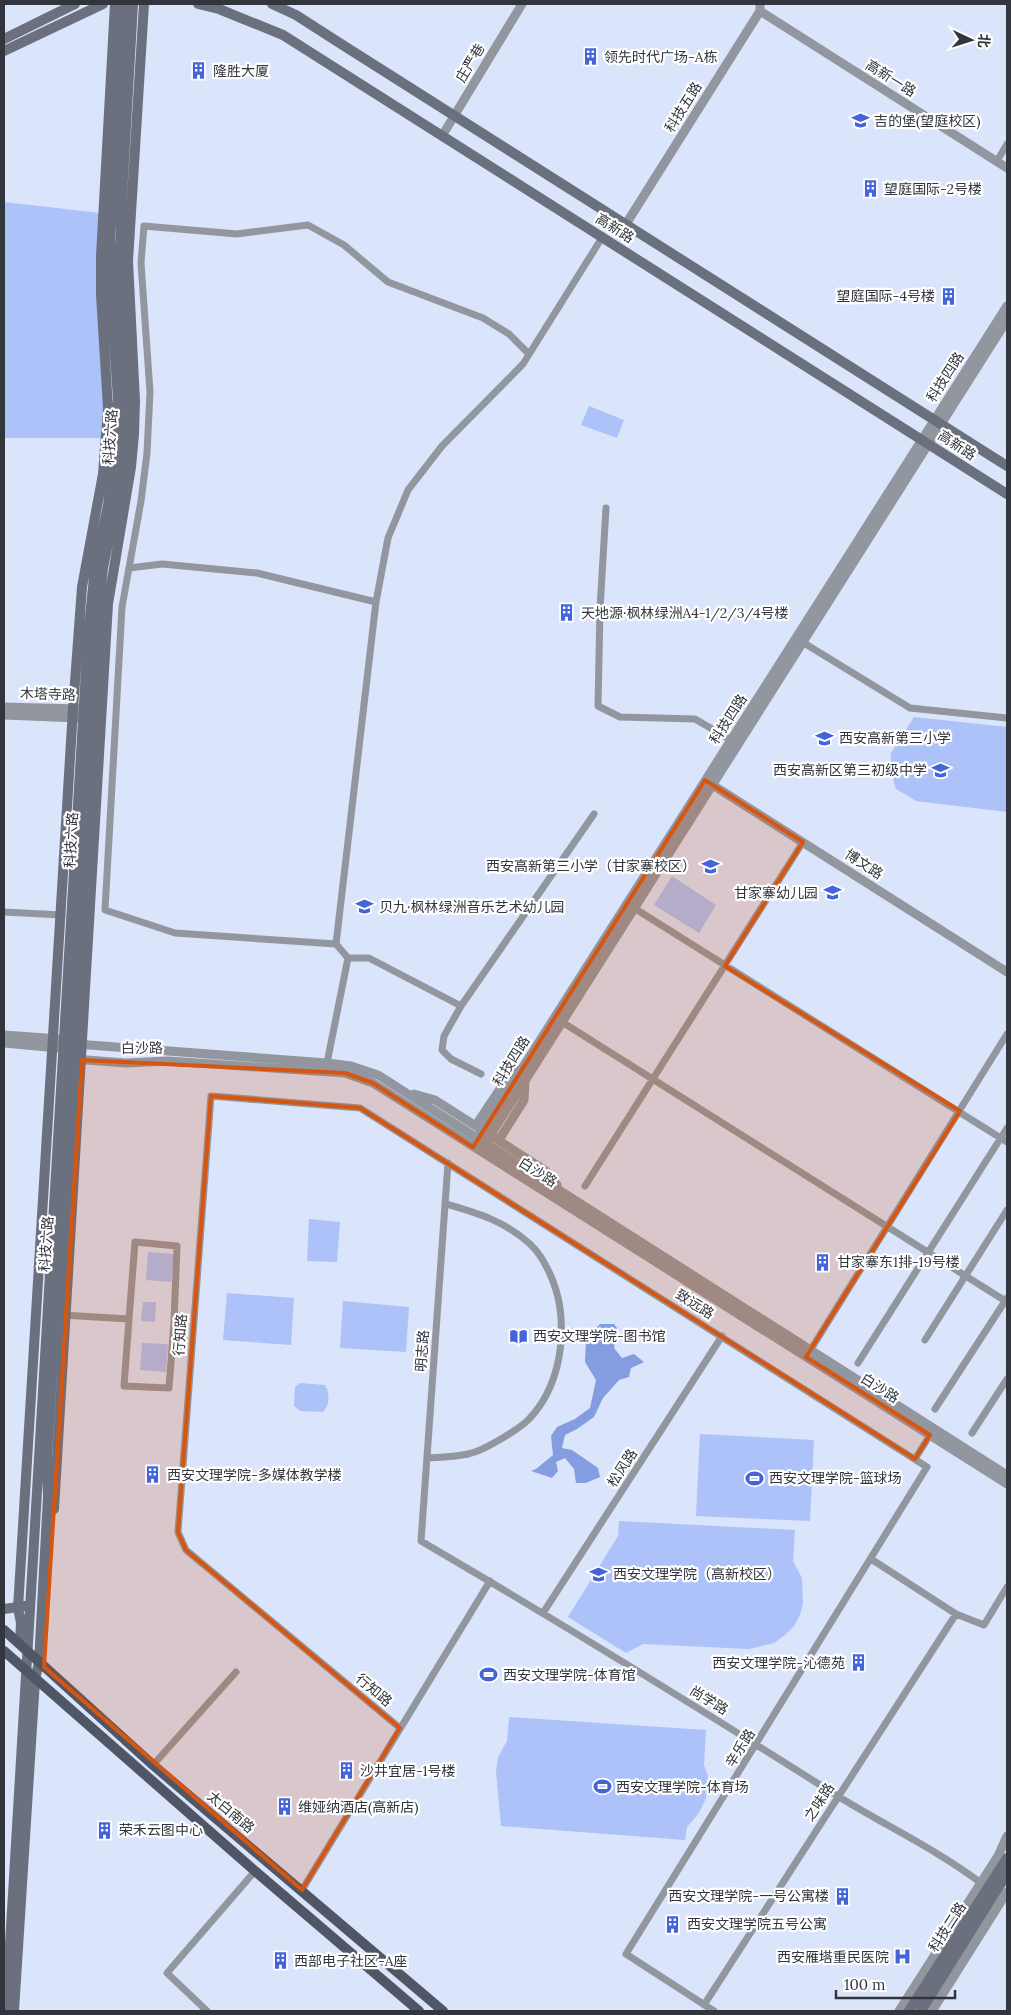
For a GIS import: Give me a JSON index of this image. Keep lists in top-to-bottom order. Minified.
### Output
{"streets":{"main road":["高新路","科技六路","太白南路","科技二路"],"street":["庄严巷","高新一路","科技五路","科技四路","木塔寺路","博文路","白沙路","致远路","行知路","明志路","松风路","尚学路","辛乐路","之味路"]},"crossings":[["庄严巷","高新路"],["高新一路","科技五路"],["科技五路","高新路"],["高新路","科技四路"],["科技四路","博文路"],["科技四路","白沙路"],["科技六路","木塔寺路"],["科技六路","白沙路"],["科技六路","太白南路"],["致远路","行知路"],["致远路","明志路"],["致远路","松风路"],["致远路","辛乐路"],["行知路","明志路"],["明志路","尚学路"],["松风路","尚学路"],["尚学路","辛乐路"],["尚学路","之味路"],["辛乐路","之味路"]],"places":{"building":["领先时代广场-A栋","隆胜大厦","望庭国际-2号楼","望庭国际-4号楼","天地源·枫林绿洲A4-1/2/3/4号楼","甘家寨东1排-19号楼","西安文理学院-多媒体教学楼","西安文理学院-沁德苑","沙井宜居-1号楼","维娅纳酒店(高新店)","荣禾云图中心","西安文理学院-一号公寓楼","西安文理学院五号公寓","西部电子社区-A座"],"school or university":["吉的堡(望庭校区)","西安高新第三小学","西安高新区第三初级中学","西安高新第三小学（甘家寨校区）","甘家寨幼儿园","贝九·枫林绿洲音乐艺术幼儿园","西安文理学院（高新校区）"],"library":["西安文理学院-图书馆"],"sports":["西安文理学院-篮球场","西安文理学院-体育馆","西安文理学院-体育场"],"hospital":["西安雁塔重民医院"]},"scale_bar":"100 m","north":"right"}
